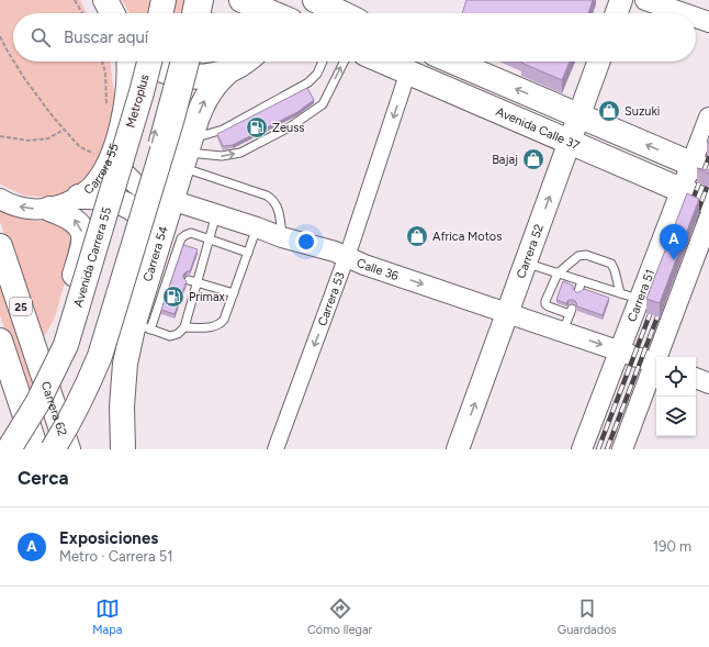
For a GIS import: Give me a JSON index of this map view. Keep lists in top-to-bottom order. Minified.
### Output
{"streets":{"main road":["Avenida Calle 37","Carrera 52","Carrera 54","Avenida Carrera 55","25","Carrera 62"],"street":["Carrera 55","Calle 36","Carrera 51","Carrera 53"]},"crossings":[["Avenida Calle 37","Carrera 52"],["Avenida Calle 37","Carrera 51"],["Avenida Calle 37","Carrera 53"],["Carrera 55","Calle 36"],["Carrera 52","Calle 36"],["Carrera 54","Calle 36"],["Calle 36","Carrera 51"],["Calle 36","Carrera 53"],["25","Carrera 62"]],"one_way":["Carrera 52","Calle 36","Carrera 53"],"places":{"shop":["Suzuki","Bajaj","Africa Motos"],"fuel station":["Zeuss","Primax"]},"page":{"search":"Buscar aquí","pins":"A","heading":"Cerca","list":[{"mark":"A","name":"Exposiciones","note":"Metro · Carrera 51","value":"190 m"}],"nav":["Mapa","Cómo llegar","Guardados"]}}
